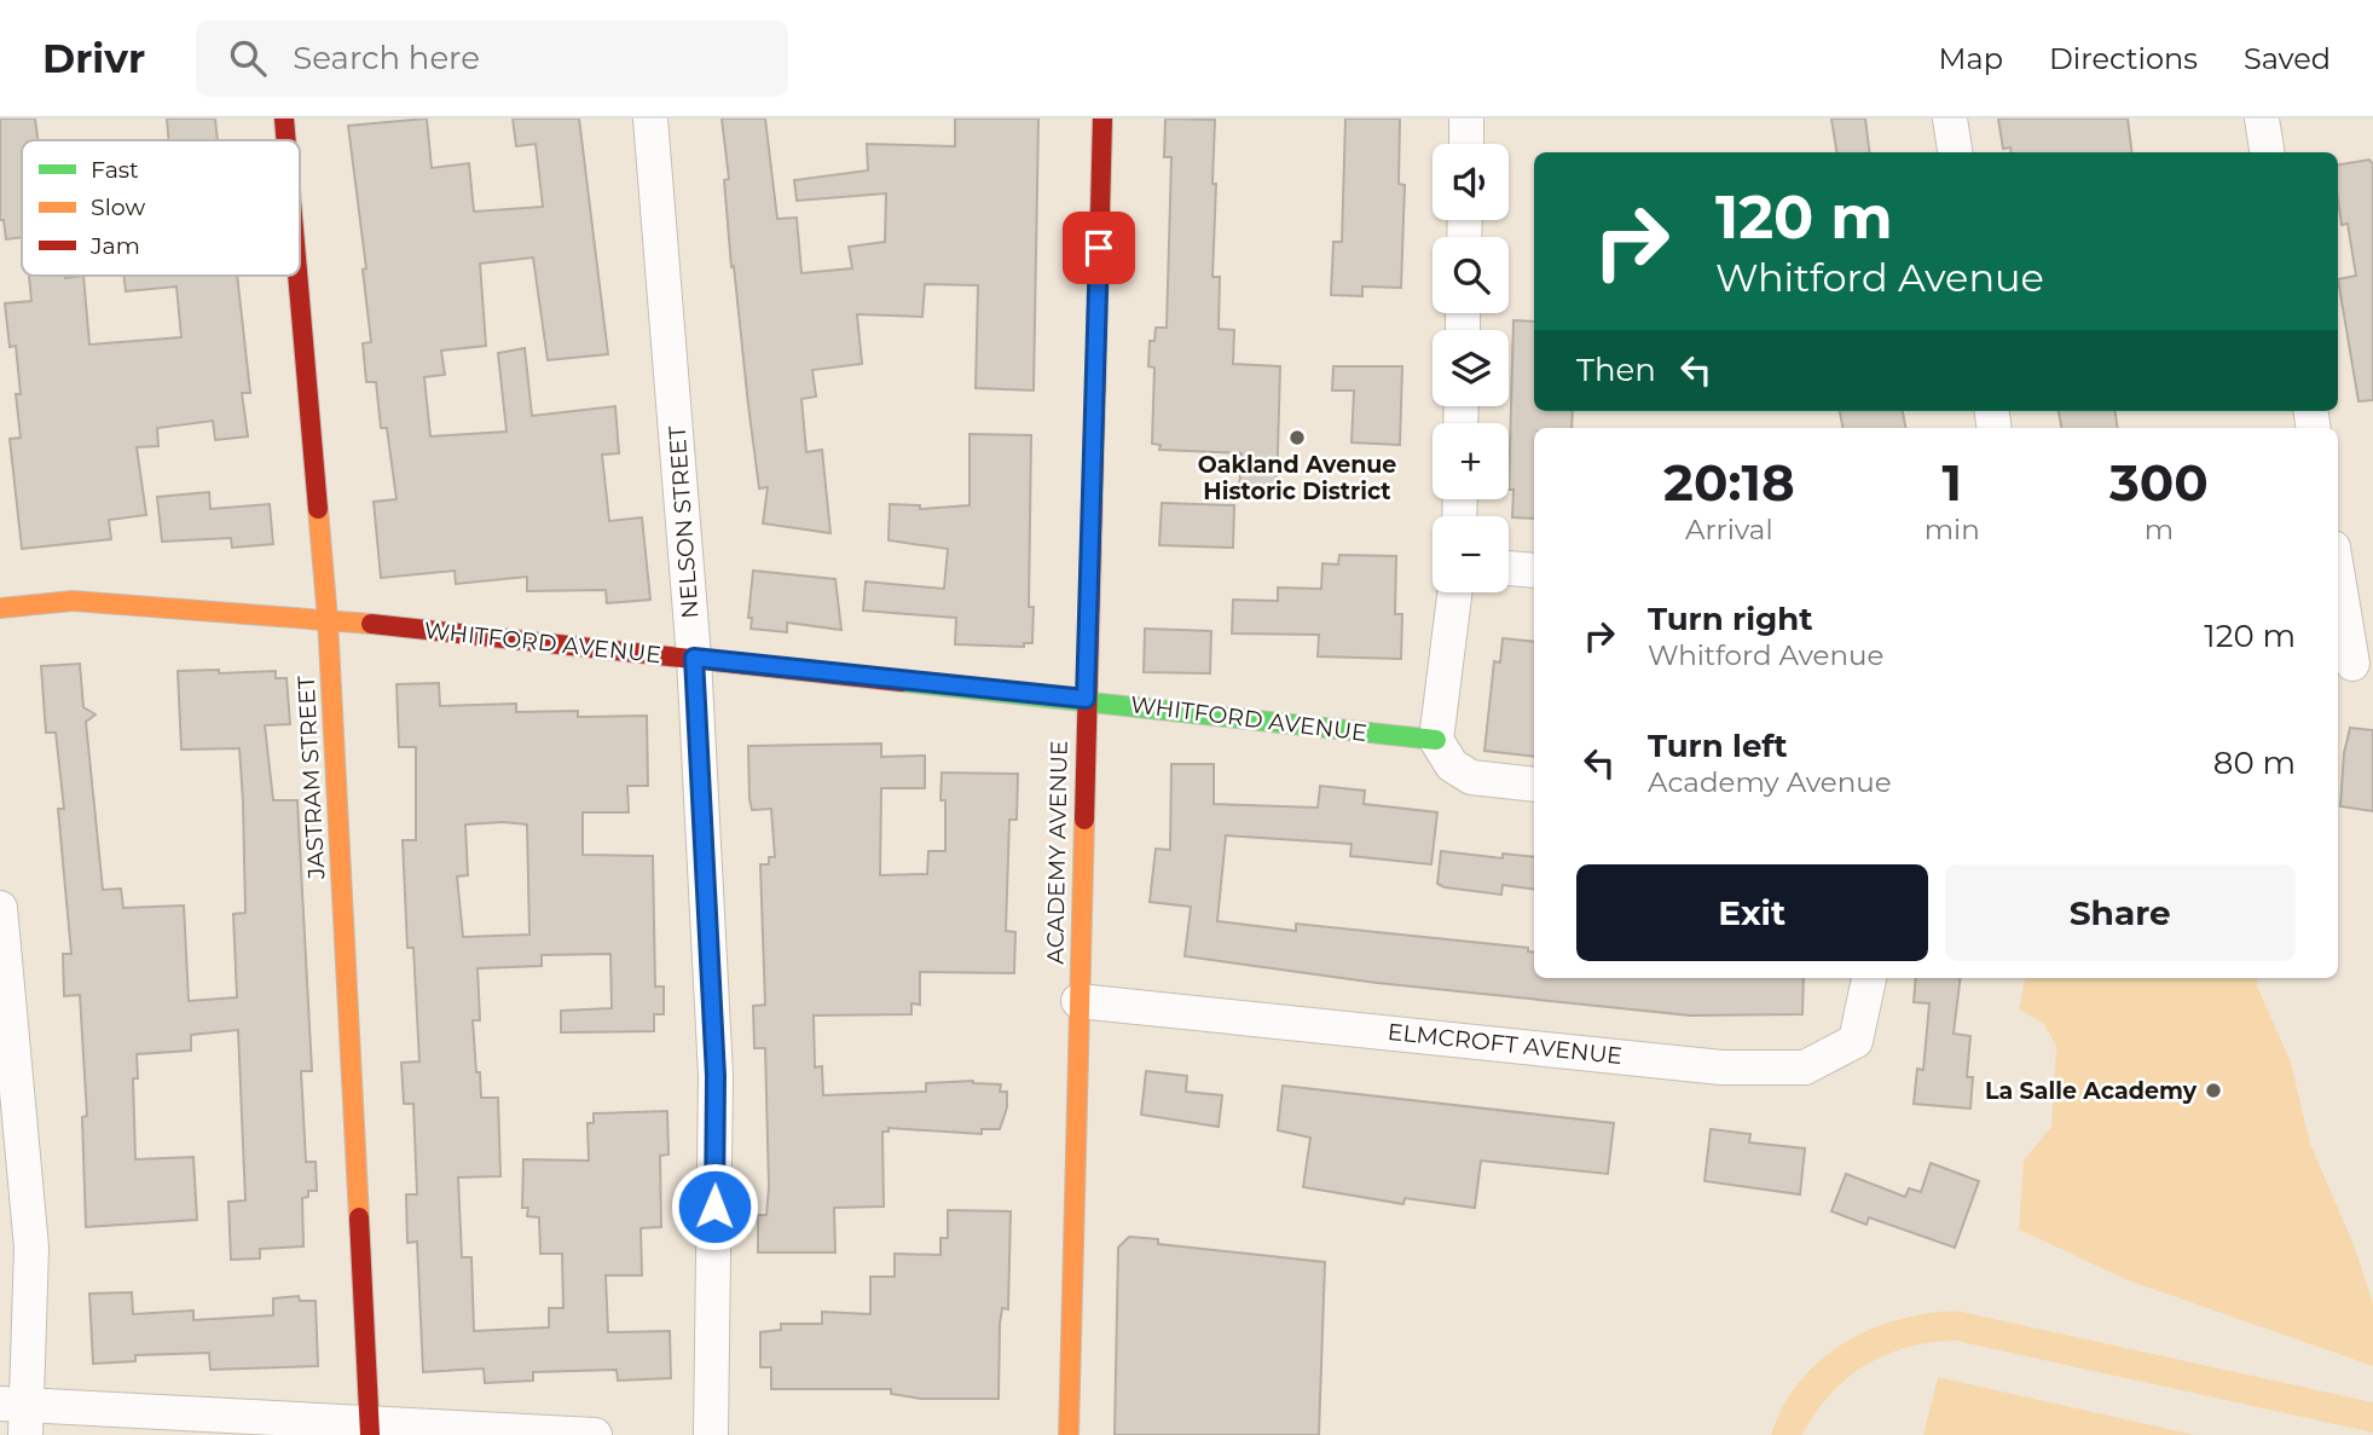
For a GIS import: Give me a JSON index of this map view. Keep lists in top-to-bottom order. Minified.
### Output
{"streets":{"street":["NELSON STREET","WHITFORD AVENUE","JASTRAM STREET","ACADEMY AVENUE","ELMCROFT AVENUE"]},"crossings":[["NELSON STREET","WHITFORD AVENUE"],["WHITFORD AVENUE","JASTRAM STREET"],["WHITFORD AVENUE","ACADEMY AVENUE"],["ACADEMY AVENUE","ELMCROFT AVENUE"]],"places":["Oakland Avenue Historic District","La Salle Academy"],"legend":["Fast","Slow","Jam"],"page":{"header":"Drivr","search":"Search here","nav":["Map","Directions","Saved"],"map_buttons":["+","−"],"turn":["120 m","Whitford Avenue"],"then":"Then","eta":["20:18","Arrival","1","min","300","m"],"list":[{"name":"Turn right","note":"Whitford Avenue","value":"120 m"},{"name":"Turn left","note":"Academy Avenue","value":"80 m"}],"buttons":["Exit","Share"]}}
